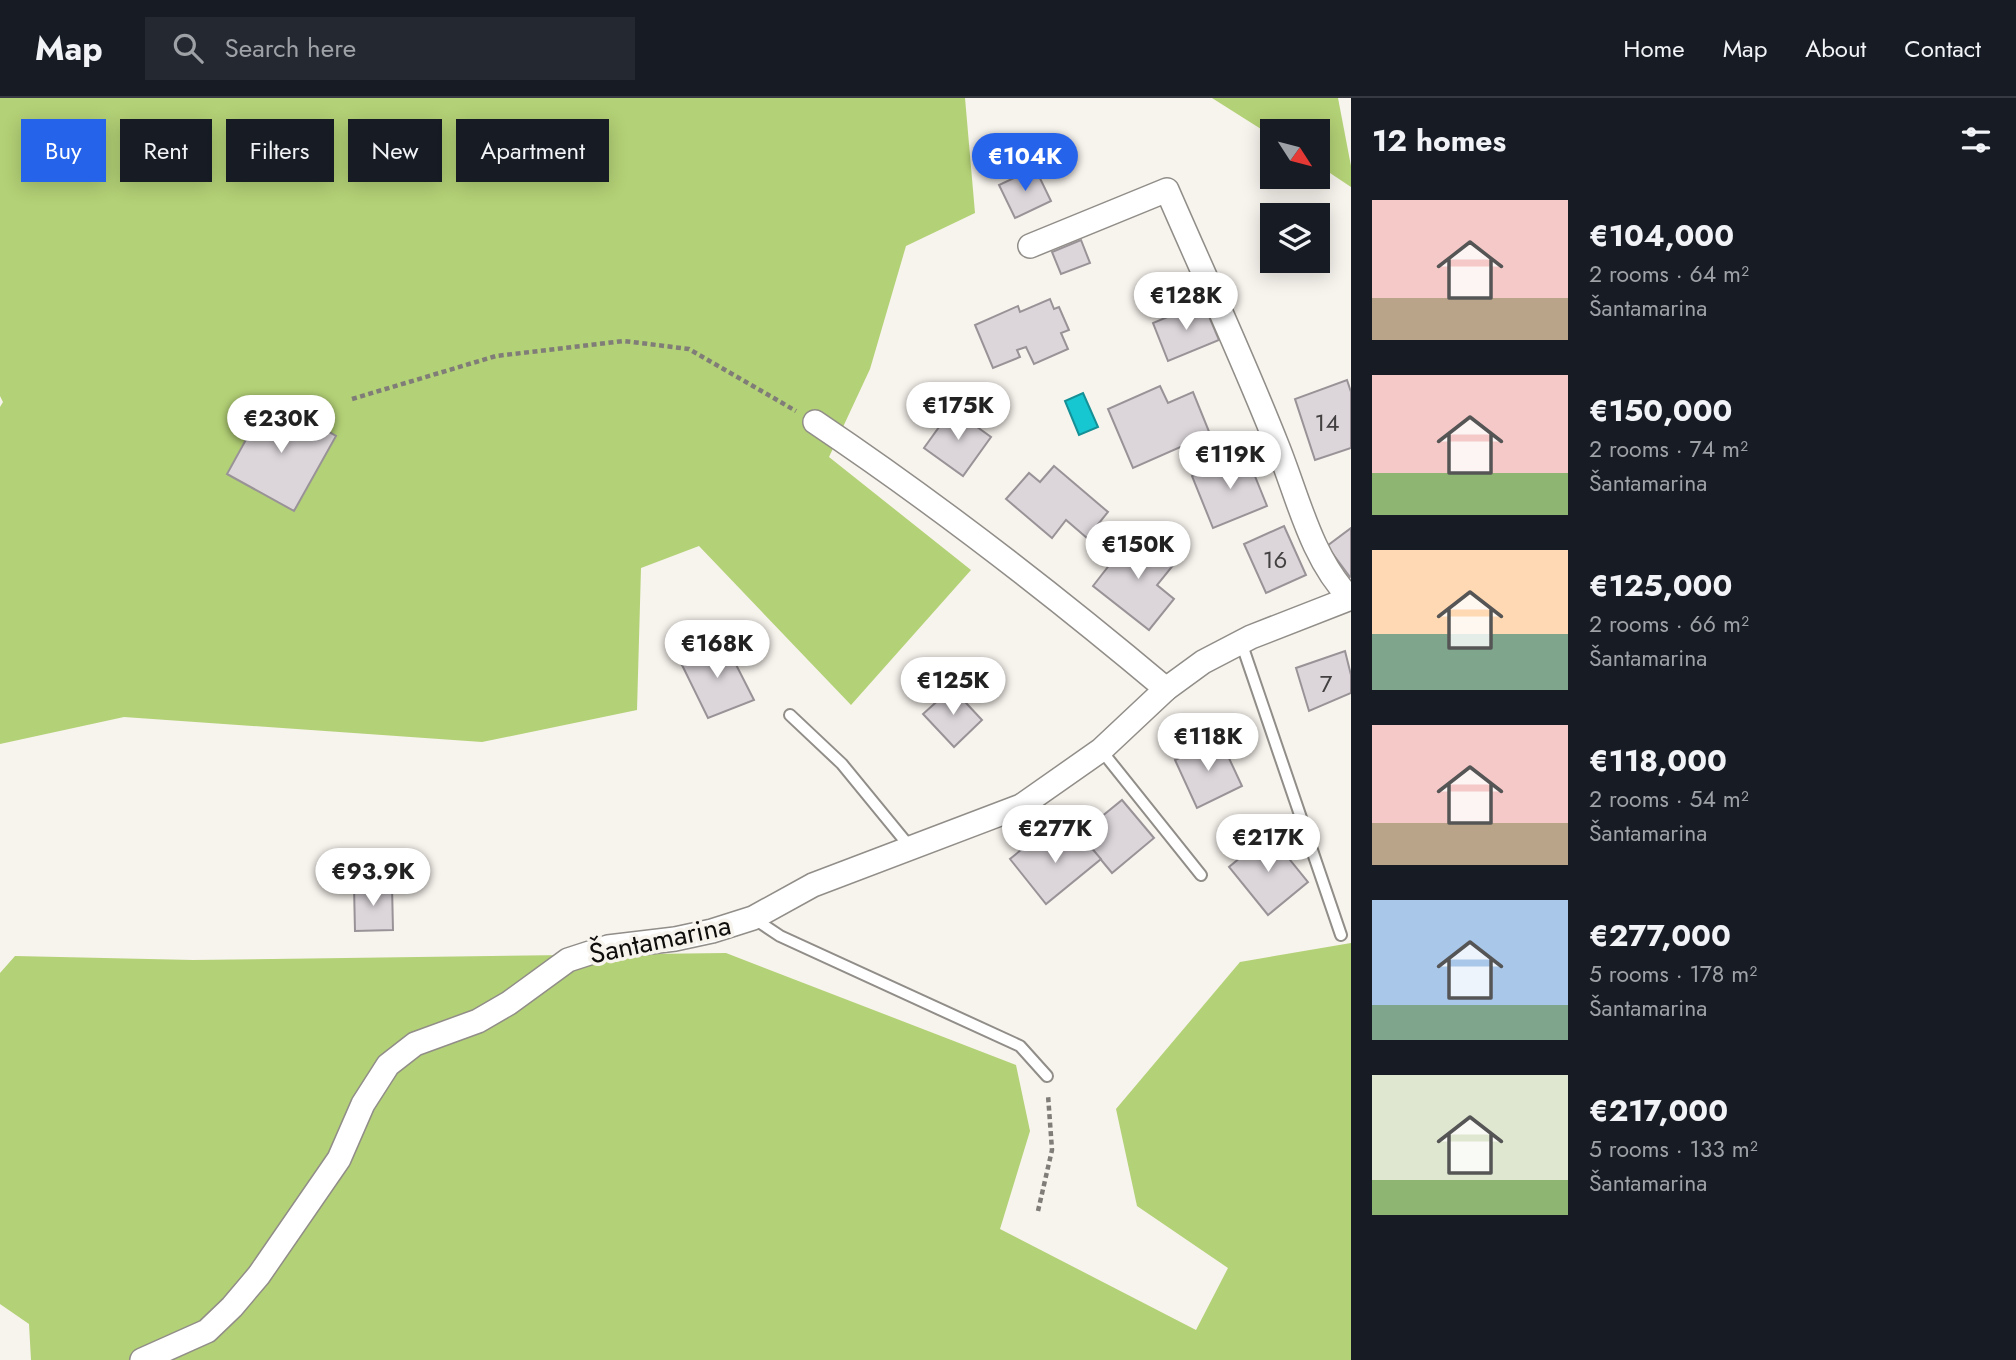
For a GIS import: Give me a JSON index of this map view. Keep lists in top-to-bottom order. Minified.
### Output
{"streets":{"street":["Šantamarina"]},"house_numbers":["14","16","7"],"north":"bottom right","page":{"header":"Map","search":"Search here","nav":["Home","Map","About","Contact"],"heading":"12 homes","chip":["Buy","Rent","Filters","New","Apartment"],"price":["€104K","€128K","€175K","€230K","€119K","€150K","€168K","€125K","€118K","€277K","€217K","€93.9K"],"list":[{"name":"€104,000","note":"2 rooms · 64 m² · Šantamarina"},{"name":"€150,000","note":"2 rooms · 74 m² · Šantamarina"},{"name":"€125,000","note":"2 rooms · 66 m² · Šantamarina"},{"name":"€118,000","note":"2 rooms · 54 m² · Šantamarina"},{"name":"€277,000","note":"5 rooms · 178 m² · Šantamarina"},{"name":"€217,000","note":"5 rooms · 133 m² · Šantamarina"}]}}
